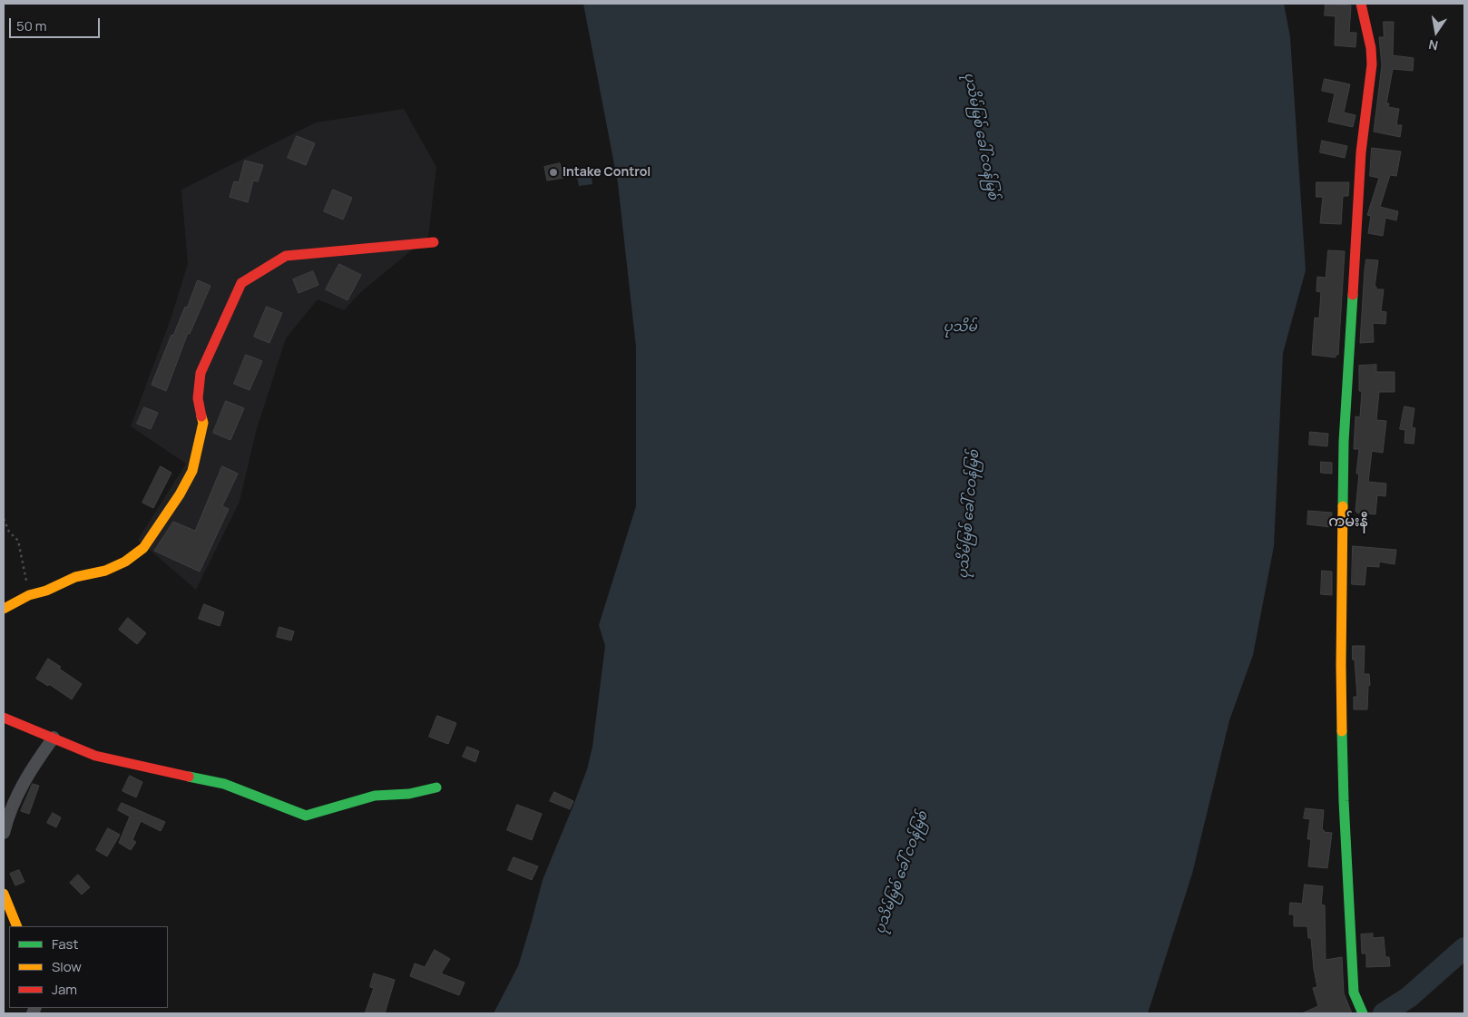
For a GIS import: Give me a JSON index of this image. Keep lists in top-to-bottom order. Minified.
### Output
{"districts":["ကမ်းနီ"],"water":["ပုသိမ်မြစ် ခေါ် ငဝန်မြစ်","ပုသိမ်"],"places":["Intake Control"],"legend":["Fast","Slow","Jam"],"scale_bar":"50 m","north":"bottom"}
